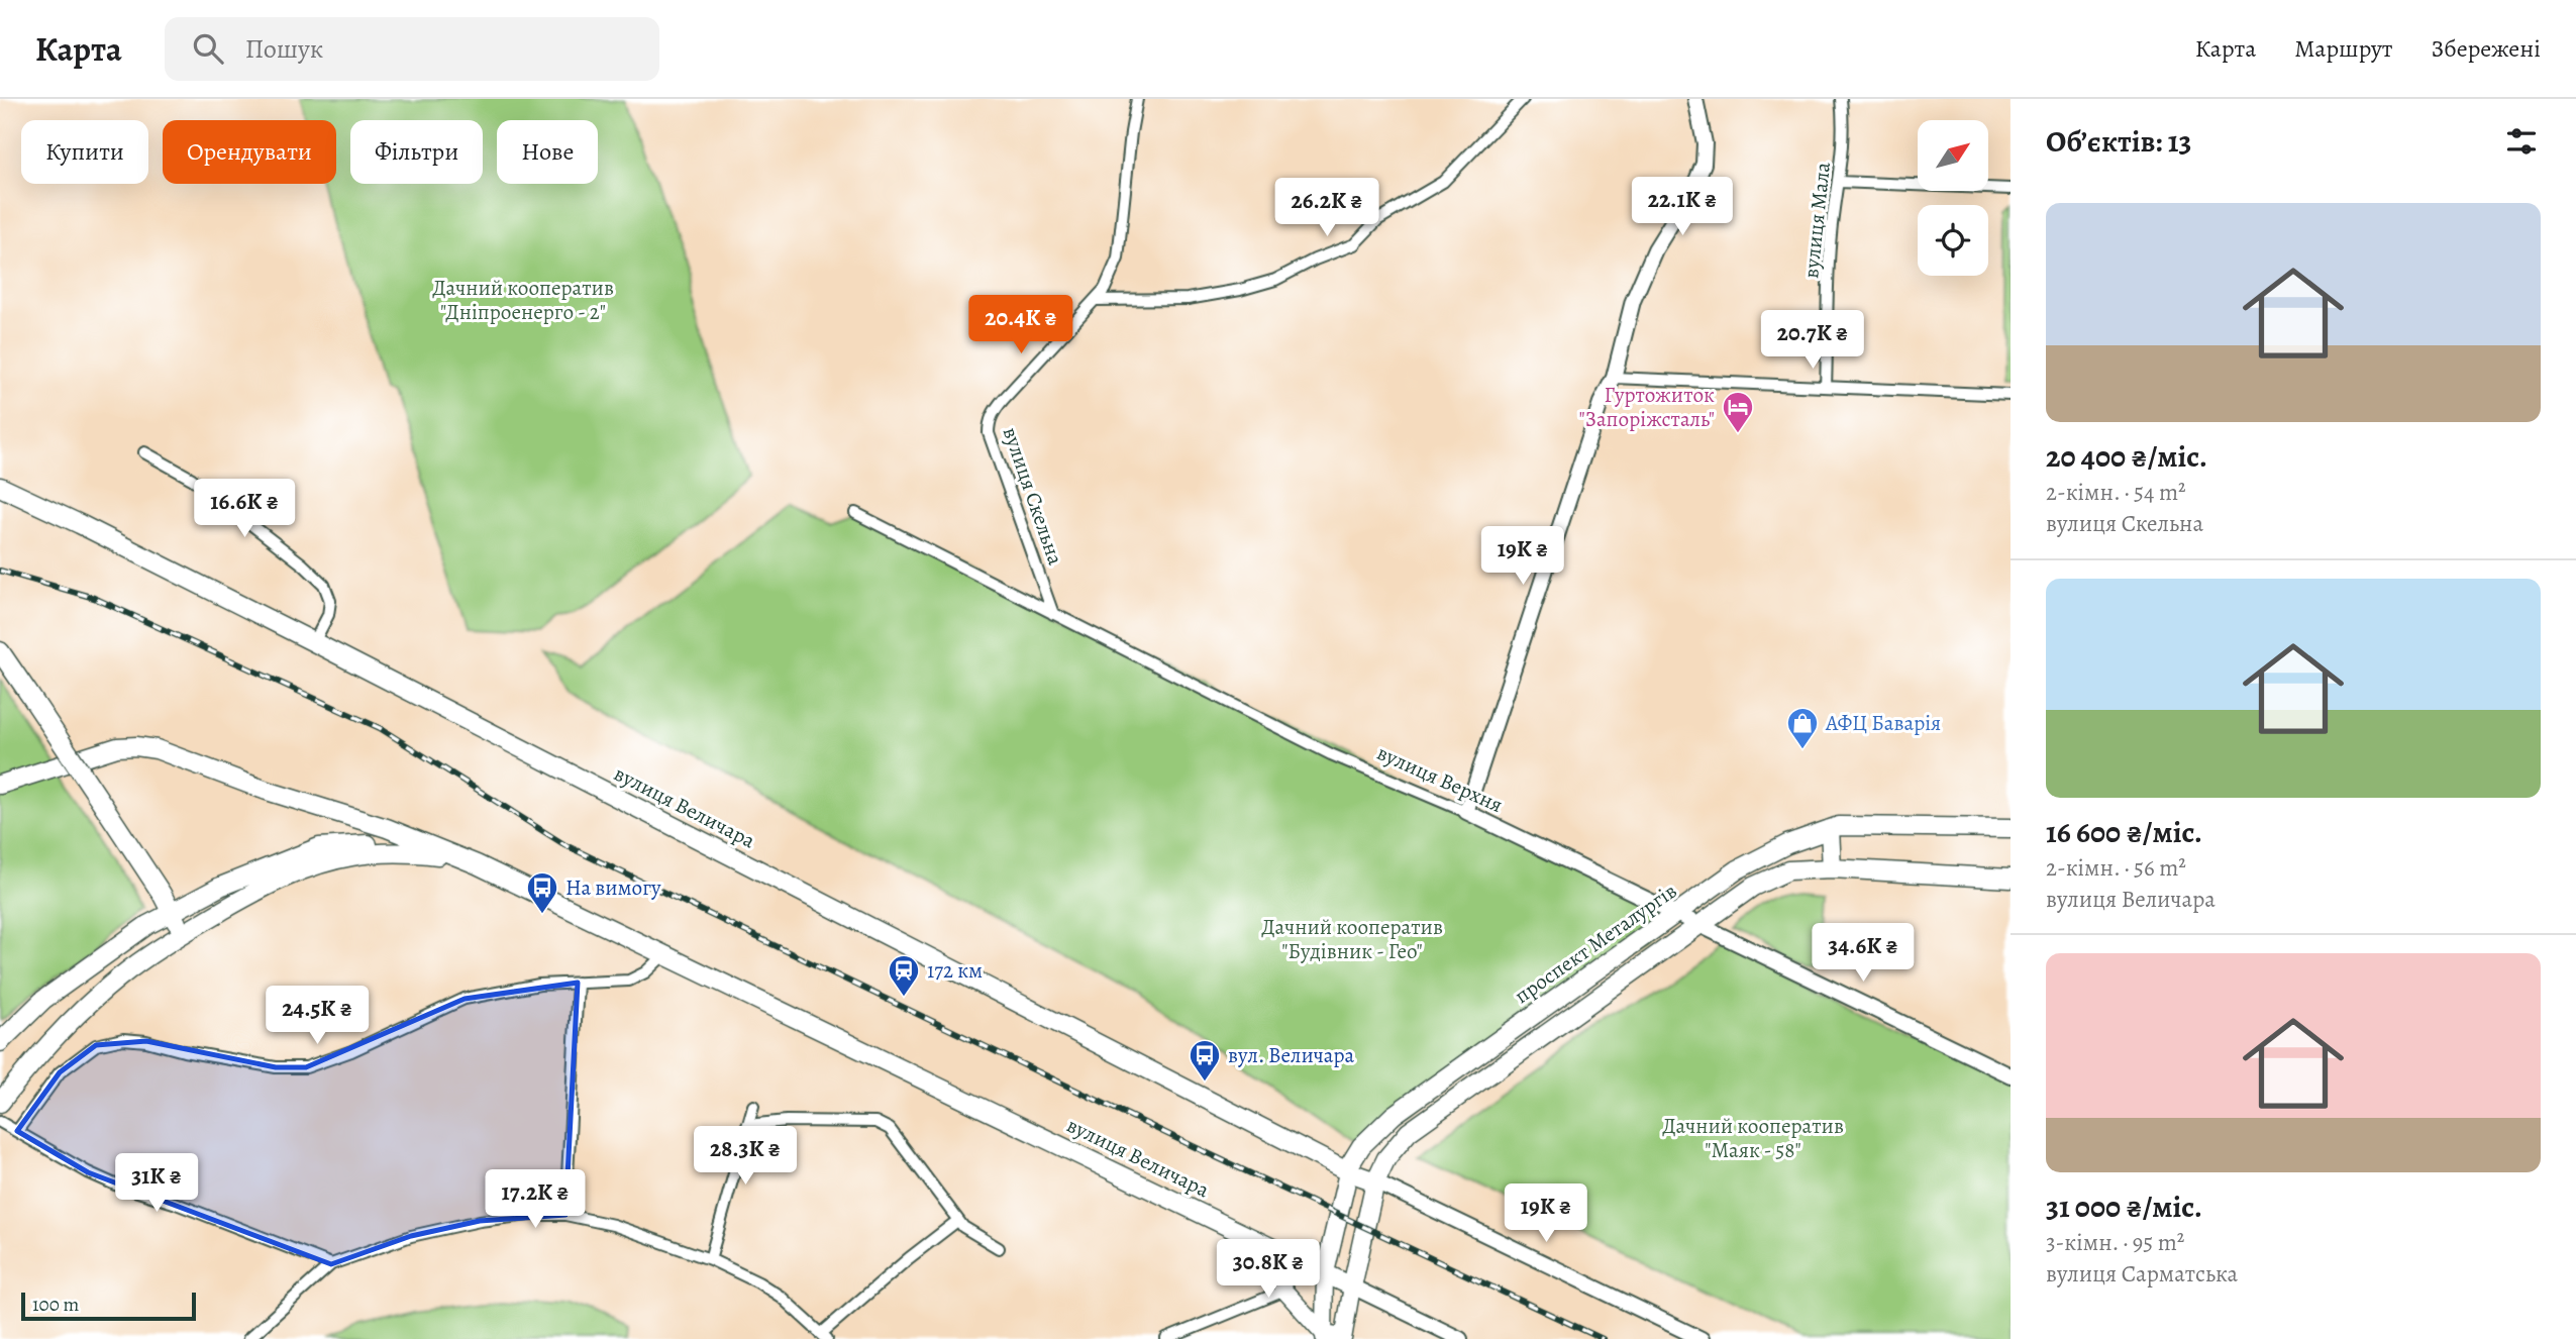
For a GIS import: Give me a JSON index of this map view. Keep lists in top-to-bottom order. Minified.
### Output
{"streets":{"main road":["вулиця Величара","проспект Металургів"],"street":["вулиця Мала","вулиця Скельна","вулиця Верхня"]},"crossings":[["вулиця Скельна","вулиця Верхня"],["вулиця Верхня","проспект Металургів"],["вулиця Величара","проспект Металургів"]],"parks":["Дачний кооператив \"Дніпроенерго - 2\"","Дачний кооператив \"Будівник - Гео\"","Дачний кооператив \"Маяк - 58\""],"places":{"hotel":["Гуртожиток \"Запоріжсталь\""],"shop":["АФЦ Баварiя"],"bus stop":["На вимогу","вул. Величара"],"station":["172 км"]},"scale_bar":"100 m","north":"top right","page":{"header":"Карта","search":"Пошук","nav":["Карта","Маршрут","Збережені"],"heading":"Об’єктів: 13","chip":["Купити","Орендувати","Фільтри","Нове"],"price":["22.1K ₴","26.2K ₴","20.4K ₴","20.7K ₴","16.6K ₴","19K ₴","34.6K ₴","24.5K ₴","28.3K ₴","31K ₴","17.2K ₴","19K ₴","30.8K ₴"],"list":[{"name":"20 400 ₴/міс.","note":"2-кімн. · 54 m² · вулиця Скельна"},{"name":"16 600 ₴/міс.","note":"2-кімн. · 56 m² · вулиця Величара"},{"name":"31 000 ₴/міс.","note":"3-кімн. · 95 m² · вулиця Сарматська"}],"scale":"100 m"}}
